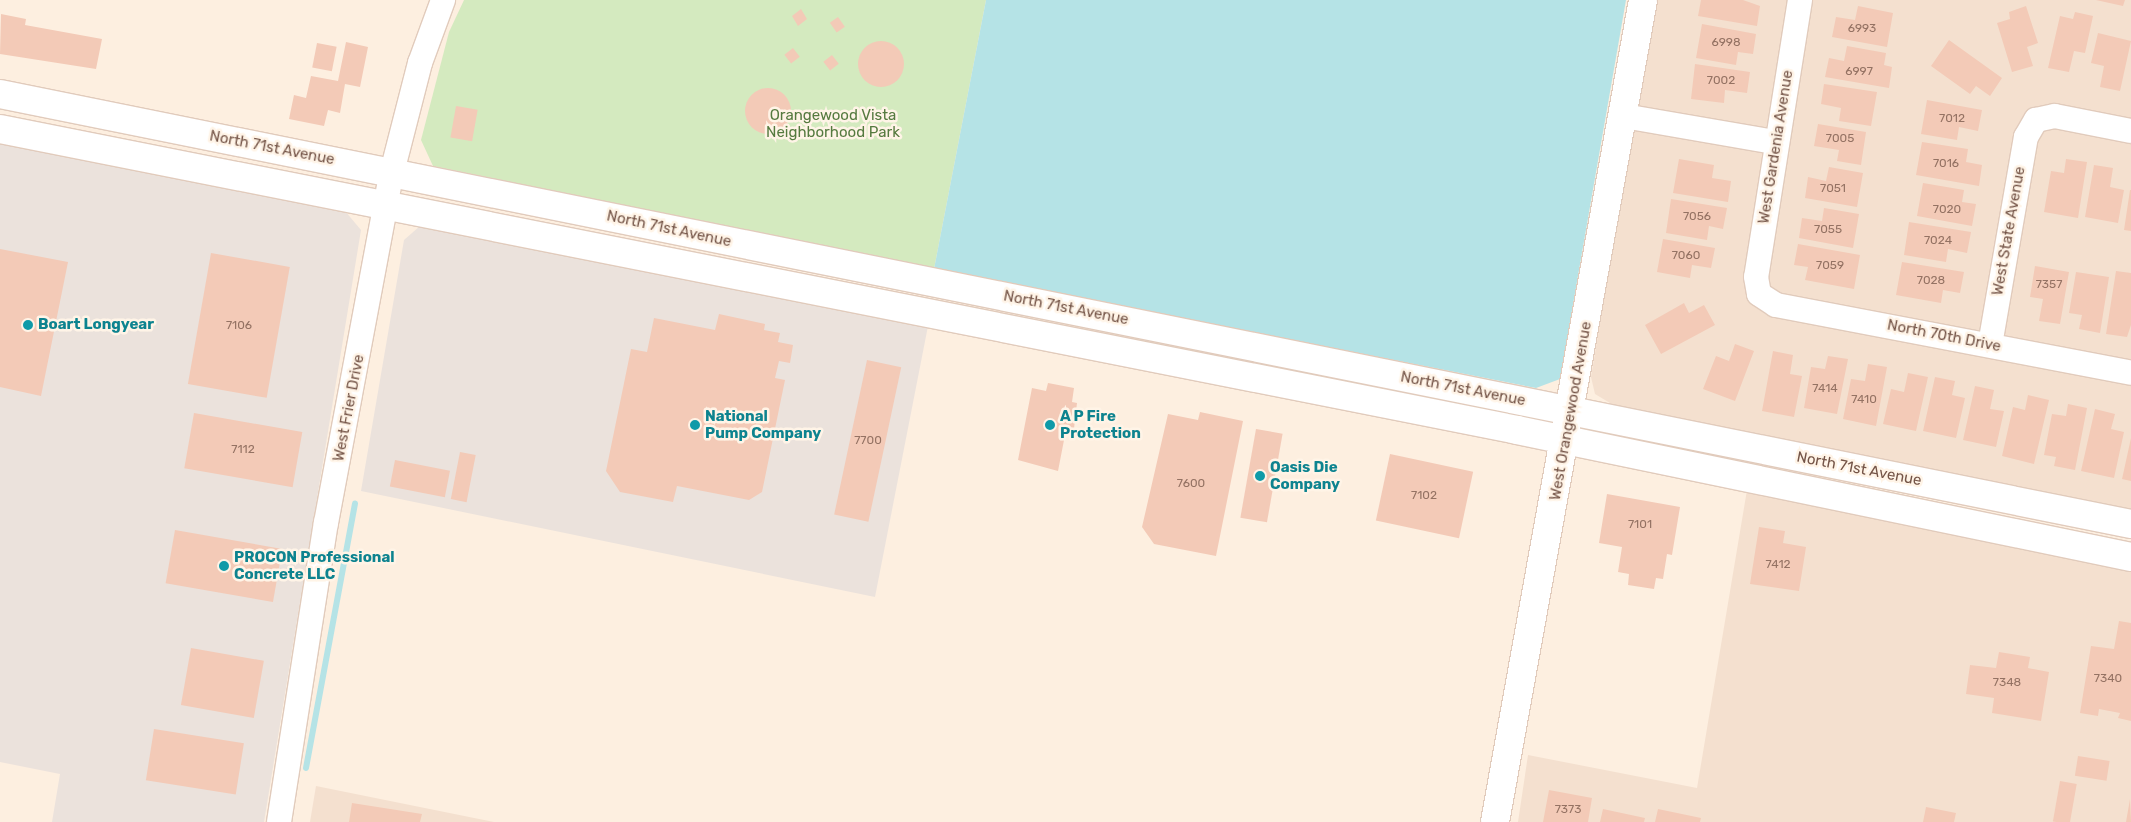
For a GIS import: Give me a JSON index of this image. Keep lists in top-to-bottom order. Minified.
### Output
{"streets":{"street":["West Gardenia Avenue","North 71st Avenue","West State Avenue","North 70th Drive","West Frier Drive","West Orangewood Avenue"]},"crossings":[["West Gardenia Avenue","North 70th Drive"],["North 71st Avenue","West Frier Drive"],["North 71st Avenue","West Orangewood Avenue"],["West State Avenue","North 70th Drive"]],"parks":["Orangewood Vista Neighborhood Park"],"places":["Boart Longyear","National Pump Company","A P Fire Protection","Oasis Die Company","PROCON Professional Concrete LLC"],"house_numbers":["6993","6998","6997","7002","7012","7005","7016","7051","7020","7056","7055","7024","7060","7059","7028","7357","7106","7414","7410","7700","7112","7600","7102","7101","7412","7340","7348","7373"]}
